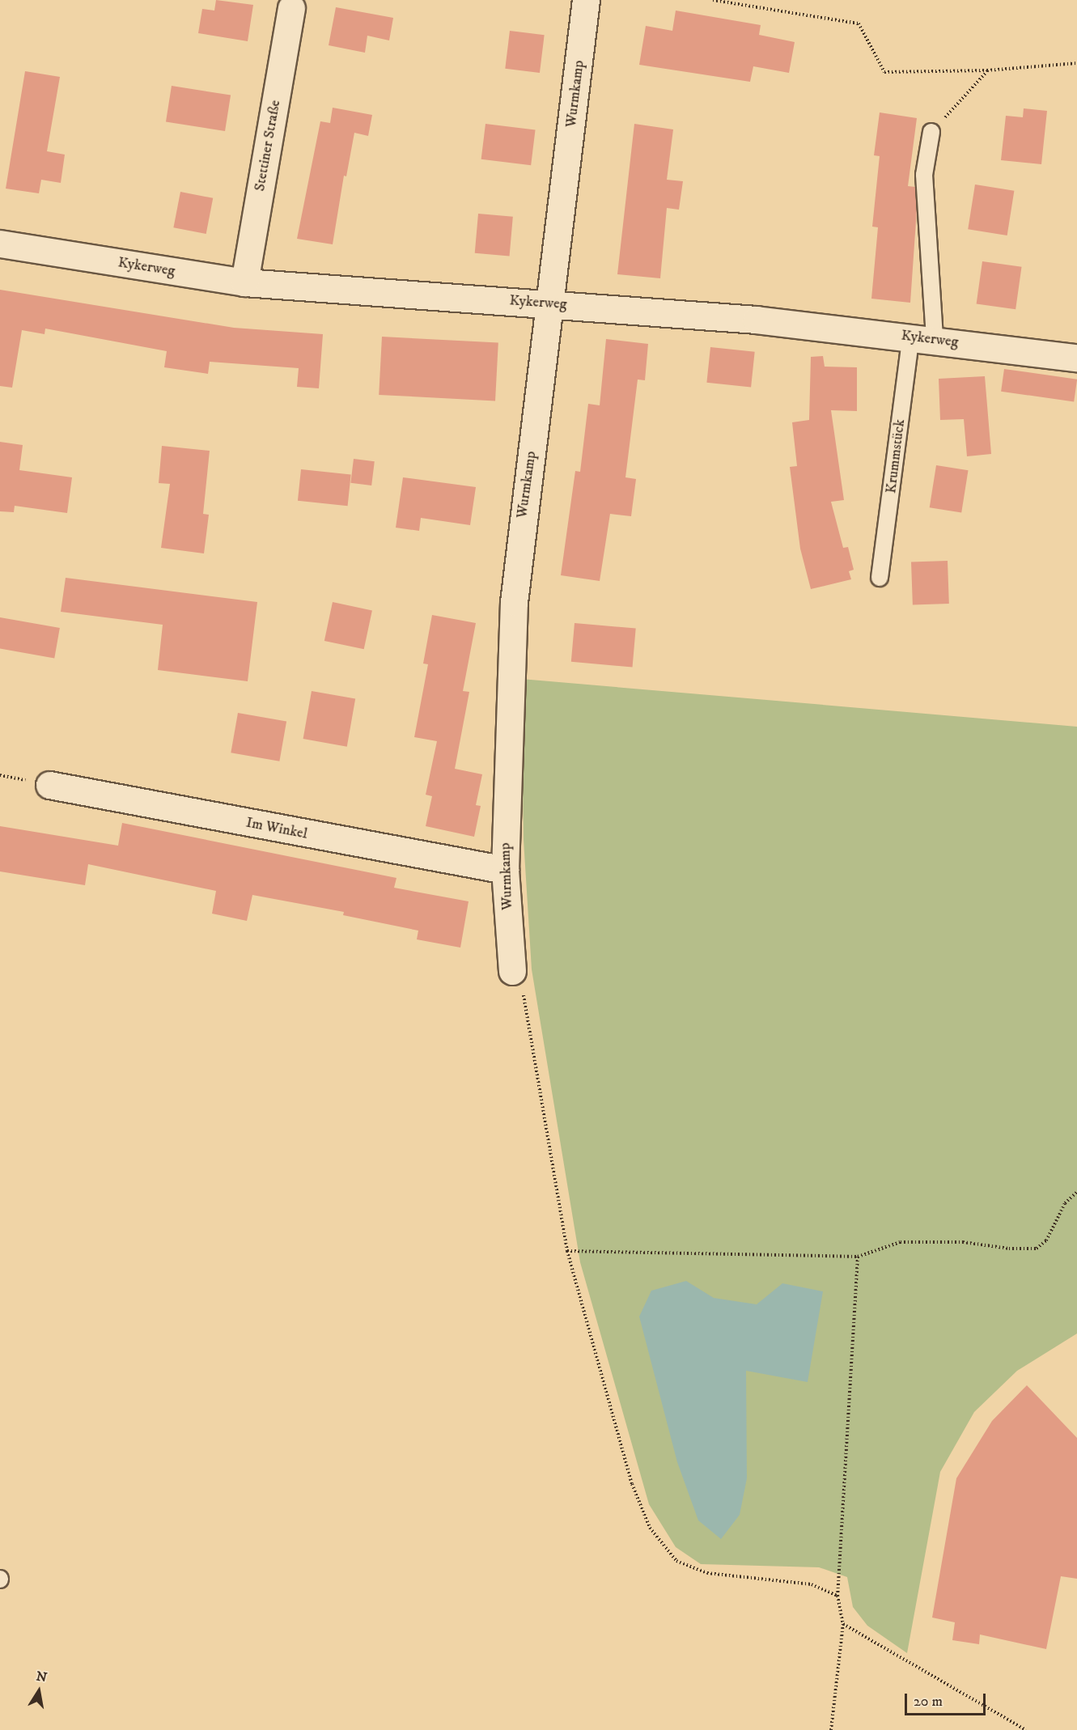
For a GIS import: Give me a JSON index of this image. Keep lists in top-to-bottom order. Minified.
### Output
{"streets":{"street":["Wurmkamp","Stettiner Straße","Kykerweg","Im Winkel"],"lane":["Krummstück"]},"crossings":[["Wurmkamp","Kykerweg"],["Wurmkamp","Im Winkel"],["Stettiner Straße","Kykerweg"],["Kykerweg","Krummstück"]],"scale_bar":"20 m","north":"top"}
